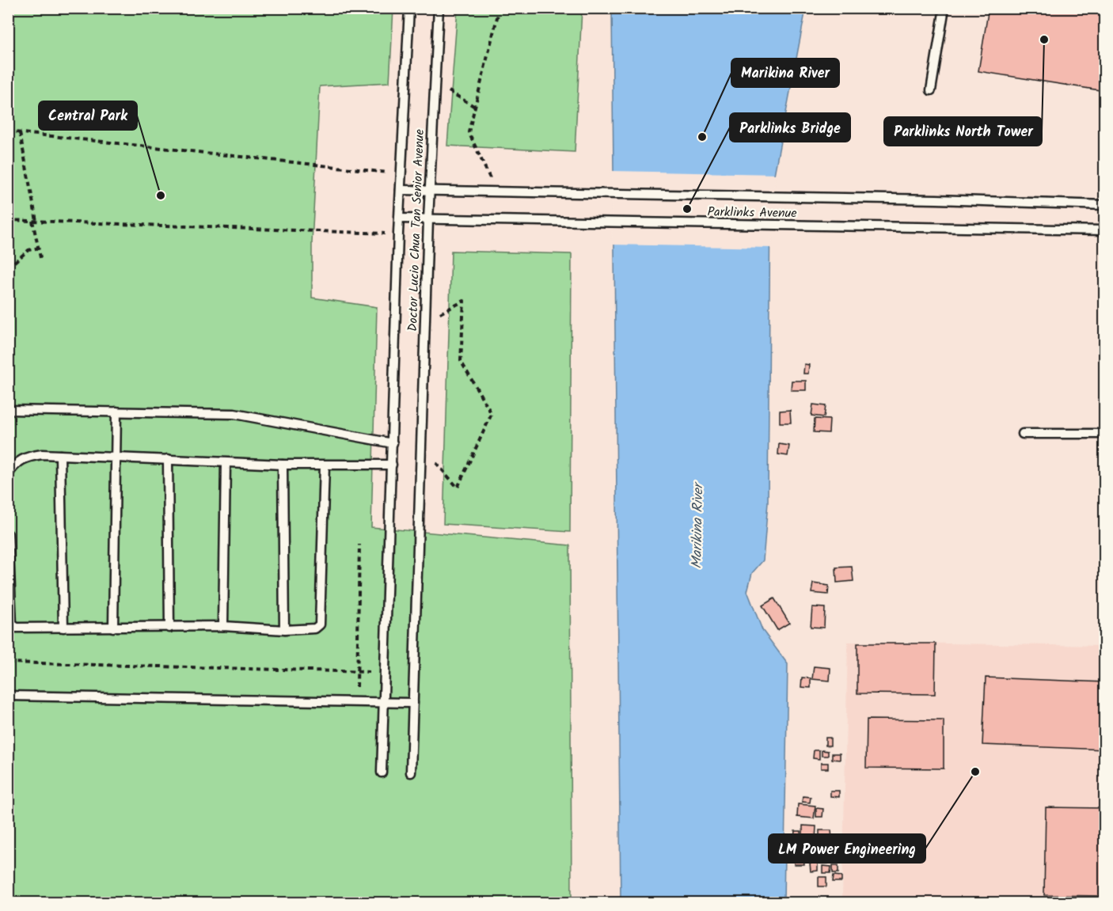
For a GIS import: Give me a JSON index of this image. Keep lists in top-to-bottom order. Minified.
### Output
{"streets":{"lane":["Parklinks Avenue","Doctor Lucio Chua Tan Senior Avenue"]},"crossings":[["Parklinks Avenue","Doctor Lucio Chua Tan Senior Avenue"]],"water":["Marikina River"],"places":["Parklinks North Tower","Marikina River","Central Park","Parklinks Bridge","LM Power Engineering"]}
